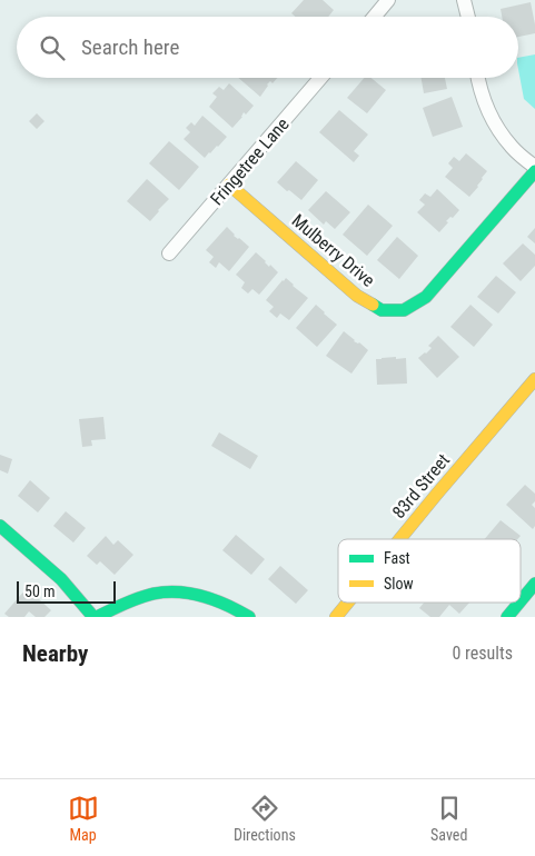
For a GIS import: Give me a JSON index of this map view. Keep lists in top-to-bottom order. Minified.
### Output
{"streets":{"street":["Fringetree Lane","Mulberry Drive","83rd Street"]},"crossings":[["Fringetree Lane","Mulberry Drive"]],"legend":["Fast","Slow"],"scale_bar":"50 m","page":{"search":"Search here","scale":"50 m","heading":["Nearby","0 results"],"nav":["Map","Directions","Saved"]}}
